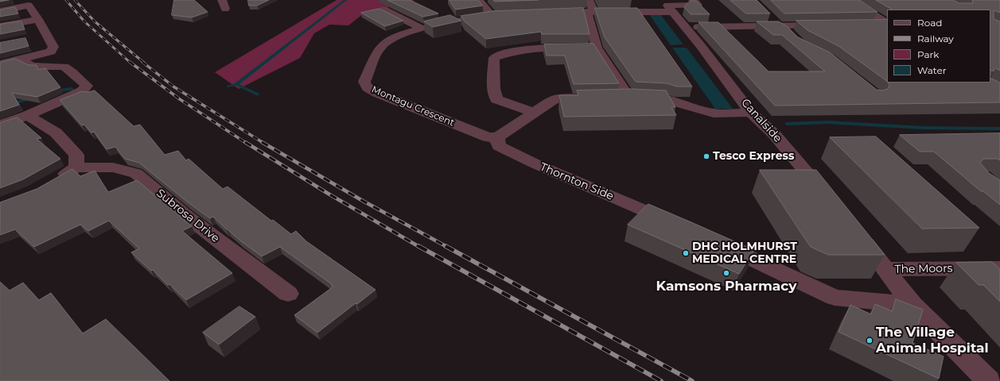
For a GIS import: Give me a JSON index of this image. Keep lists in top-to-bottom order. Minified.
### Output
{"streets":{"street":["Montagu Crescent","Canalside","Thornton Side","Subrosa Drive","The Moors"]},"crossings":[["Montagu Crescent","Thornton Side"]],"places":["Tesco Express","DHC HOLMHURST MEDICAL CENTRE","Kamsons Pharmacy","The Village Animal Hospital"],"legend":["Road","Railway","Park","Water"]}
